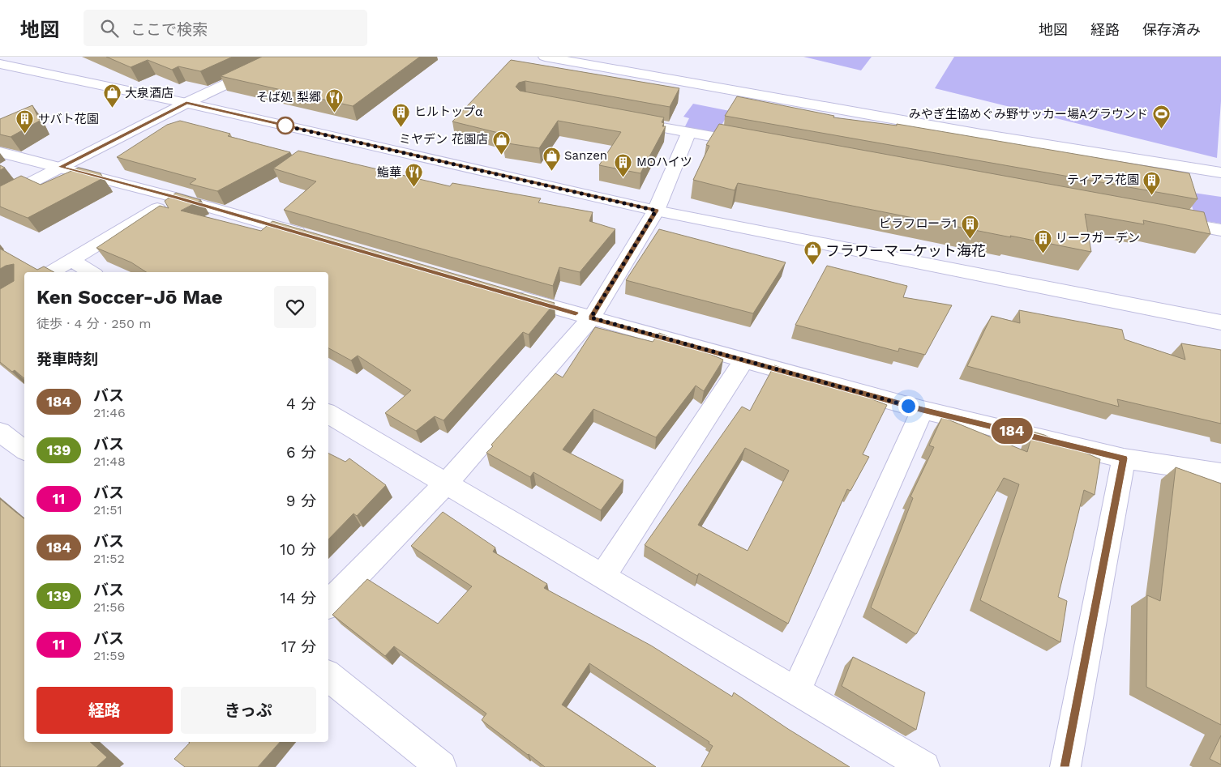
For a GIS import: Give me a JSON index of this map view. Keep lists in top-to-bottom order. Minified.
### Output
{"places":{"shop":["大泉酒店","ミヤデン 花園店","Sanzen","フラワーマーケット海花"],"restaurant":["そば処 梨郷","鮨華"],"building":["ヒルトップα","サバト花園","MOハイツ","ティアラ花園","ビラフローラ1","リーフガーデン"],"sports":["みやぎ生協めぐみ野サッカー場Aグラウンド"]},"lines":["bus line 184"],"page":{"header":"地図","search":"ここで検索","nav":["地図","経路","保存済み"],"on_map":"184","heading":[["Ken Soccer-Jō Mae","徒歩 · 4 分 · 250 m"],"発車時刻"],"list":[{"mark":"184","name":"バス","note":"21:46","value":"4 分"},{"mark":"139","name":"バス","note":"21:48","value":"6 分"},{"mark":"11","name":"バス","note":"21:51","value":"9 分"},{"mark":"184","name":"バス","note":"21:52","value":"10 分"},{"mark":"139","name":"バス","note":"21:56","value":"14 分"},{"mark":"11","name":"バス","note":"21:59","value":"17 分"}],"buttons":["経路","きっぷ"]}}
